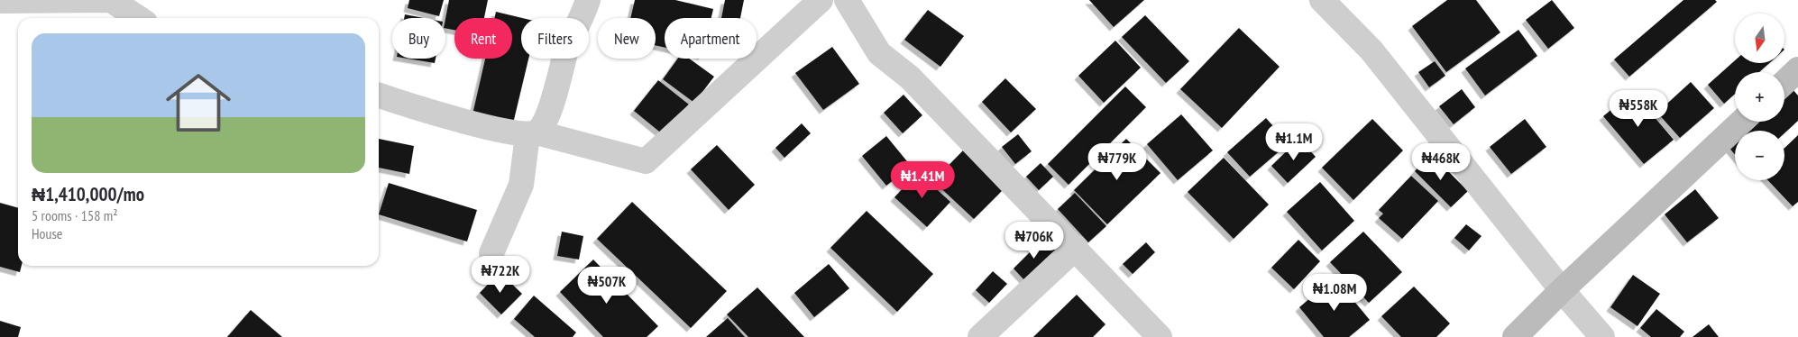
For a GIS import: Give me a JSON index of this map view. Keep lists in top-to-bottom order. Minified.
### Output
{"north":"bottom","page":{"map_buttons":["+","−"],"chip":["Buy","Rent","Filters","New","Apartment"],"list":[{"name":"₦1,410,000/mo","note":"5 rooms · 158 m² · House"}],"price":["₦558K","₦1.1M","₦779K","₦468K","₦1.41M","₦706K","₦722K","₦507K","₦1.08M"]}}
